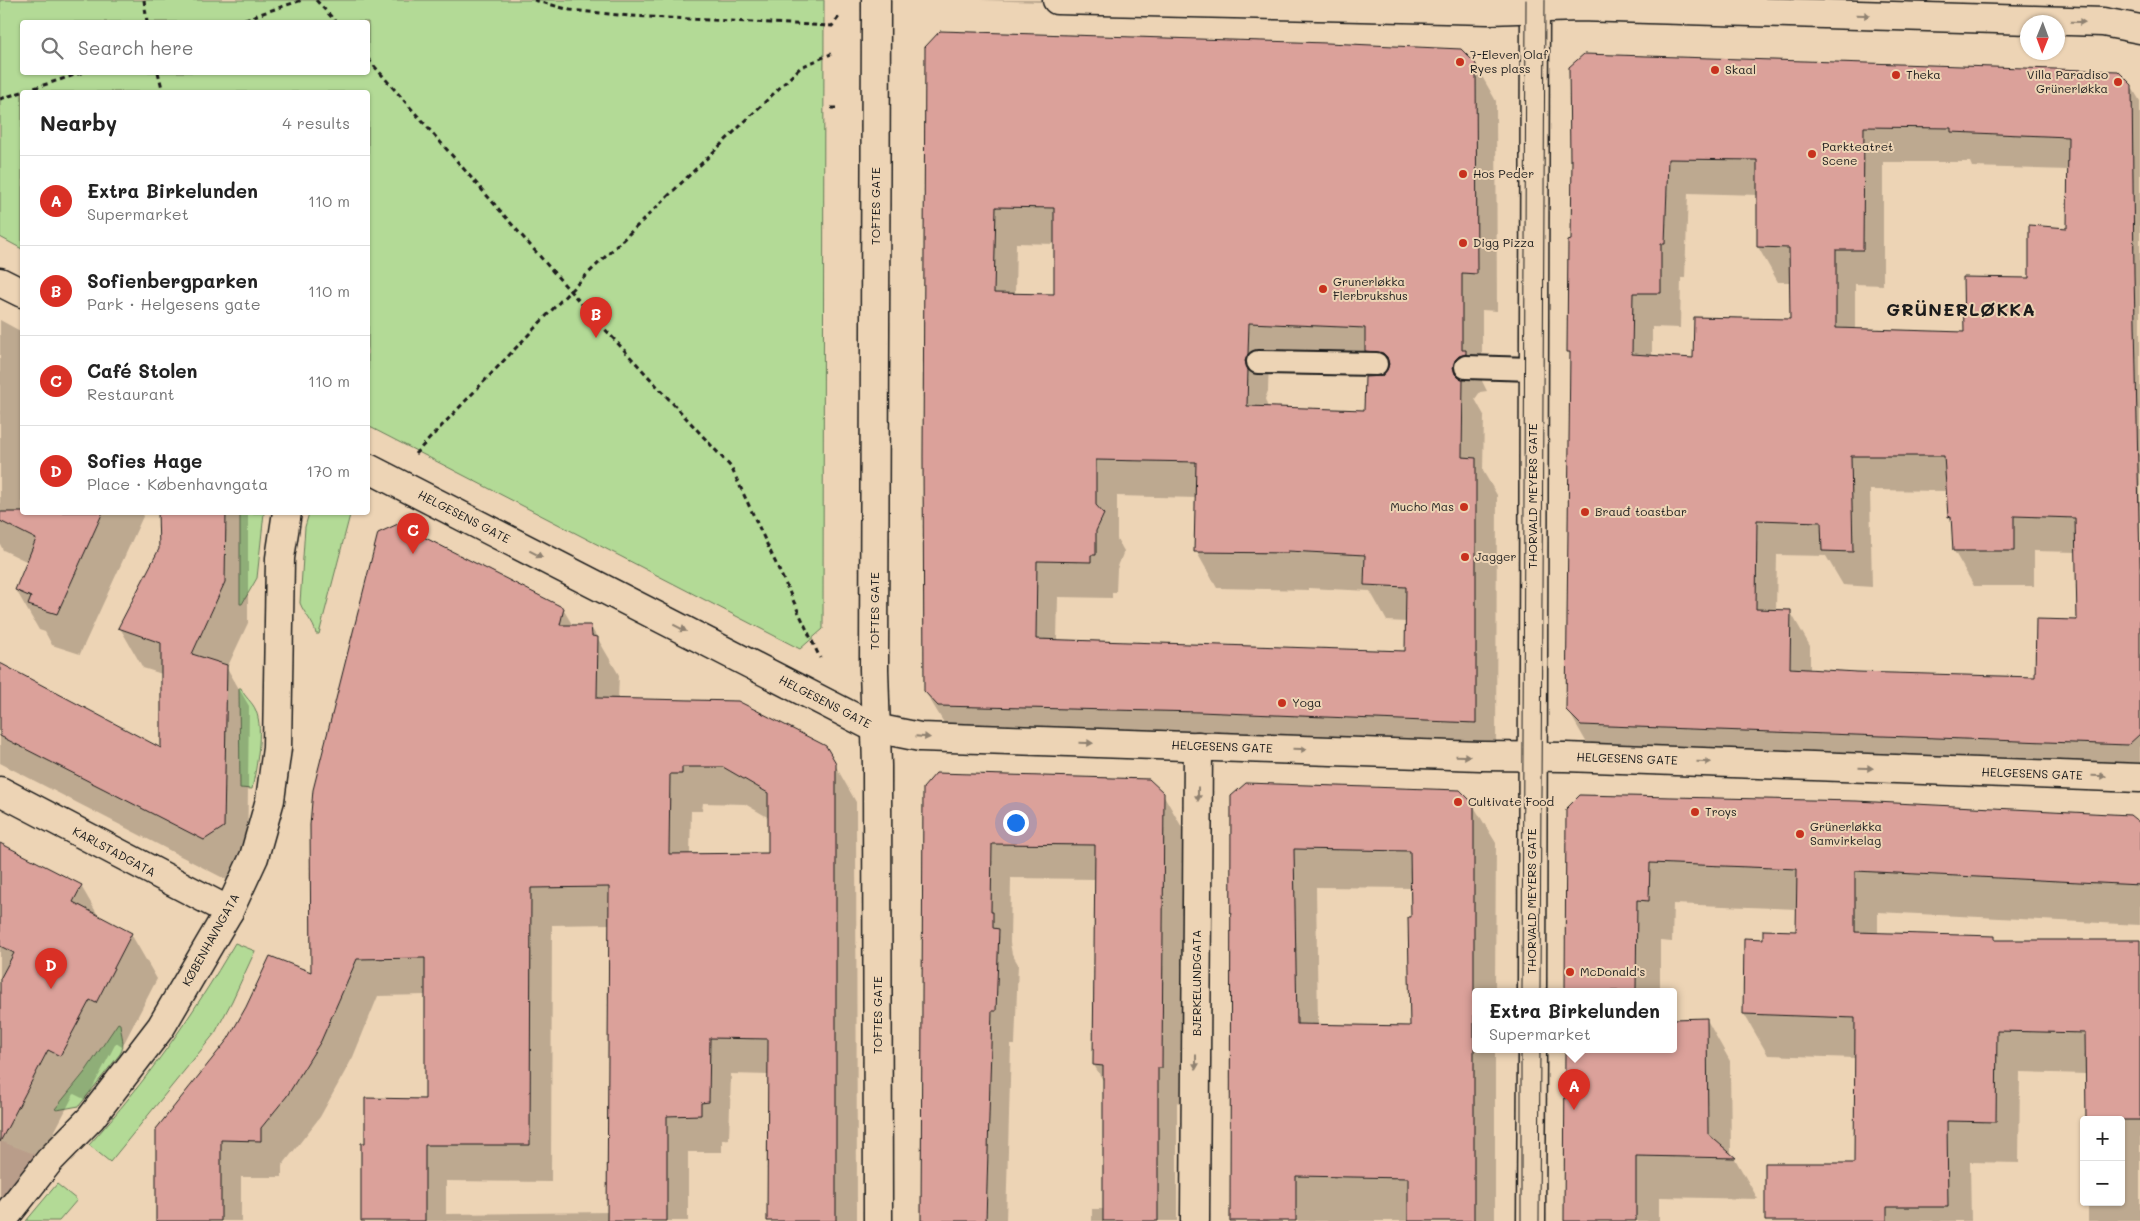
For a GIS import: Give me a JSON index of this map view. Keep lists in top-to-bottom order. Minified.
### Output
{"streets":{"street":["TOFTES GATE","THORVALD MEYERS GATE","HELGESENS GATE","KARLSTADGATA","KØBENHAVNGATA","BJERKELUNDGATA"]},"crossings":[["TOFTES GATE","HELGESENS GATE"],["THORVALD MEYERS GATE","HELGESENS GATE"],["HELGESENS GATE","BJERKELUNDGATA"],["KARLSTADGATA","KØBENHAVNGATA"]],"one_way":["HELGESENS GATE","BJERKELUNDGATA"],"districts":["GRÜNERLØKKA"],"places":["7-Eleven Olaf Ryes plass","Skaal","Theka","Villa Paradiso Grünerløkka","Parkteatret Scene","Hos Peder","Digg Pizza","Grunerløkka Flerbrukshus","Mucho Mas","Brauđ toastbar","Jagger","Yoga","Cultivate Food","Troys","Grünerløkka Samvirkelag","McDonald's"],"north":"bottom","page":{"search":"Search here","heading":["Nearby","4 results"],"list":[{"mark":"A","name":"Extra Birkelunden","note":"Supermarket","value":"110 m"},{"mark":"B","name":"Sofienbergparken","note":"Park · Helgesens gate","value":"110 m"},{"mark":"C","name":"Café Stolen","note":"Restaurant","value":"110 m"},{"mark":"D","name":"Sofies Hage","note":"Place · Københavngata","value":"170 m"}],"pins":["B","C","D","A"],"popup":["Extra Birkelunden","Supermarket"],"map_buttons":["+","−"]}}
